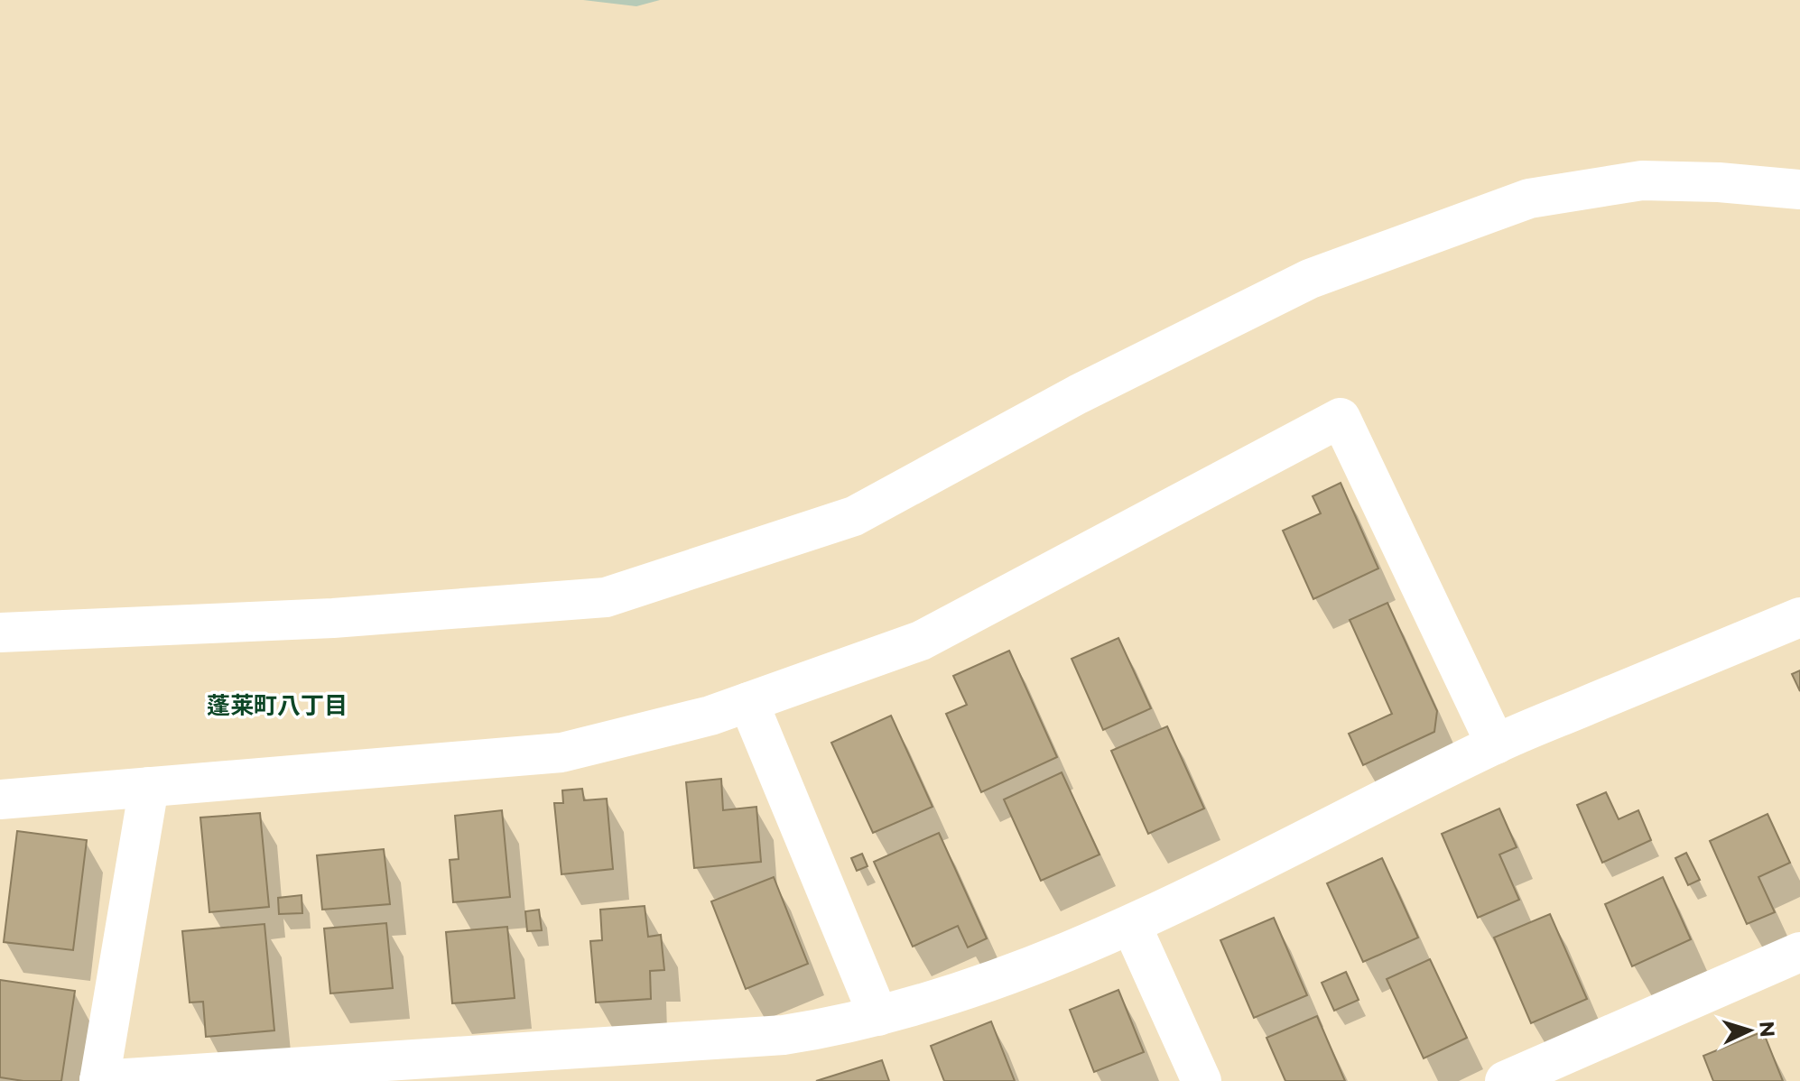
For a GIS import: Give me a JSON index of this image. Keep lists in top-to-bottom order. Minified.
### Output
{"districts":["蓬莱町八丁目"],"north":"right"}
